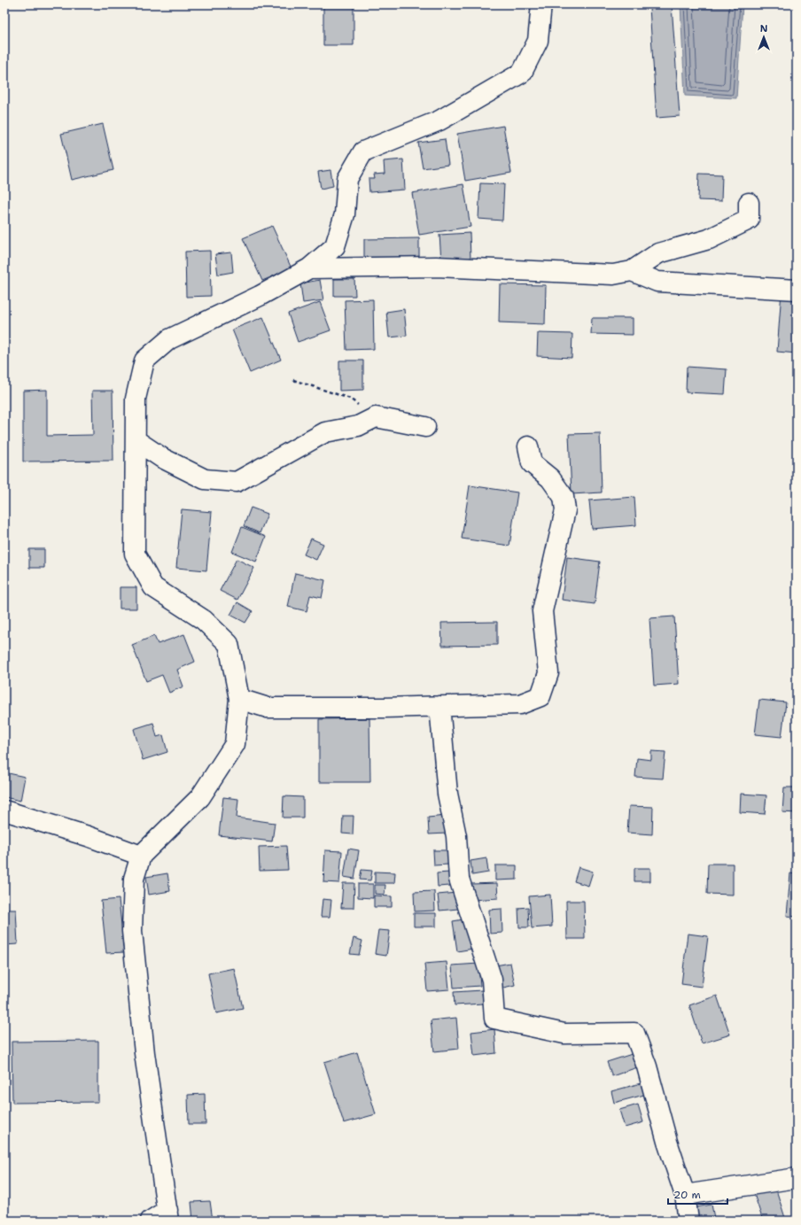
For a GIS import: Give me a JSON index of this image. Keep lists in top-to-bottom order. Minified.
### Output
{"scale_bar":"20 m","north":"top"}
